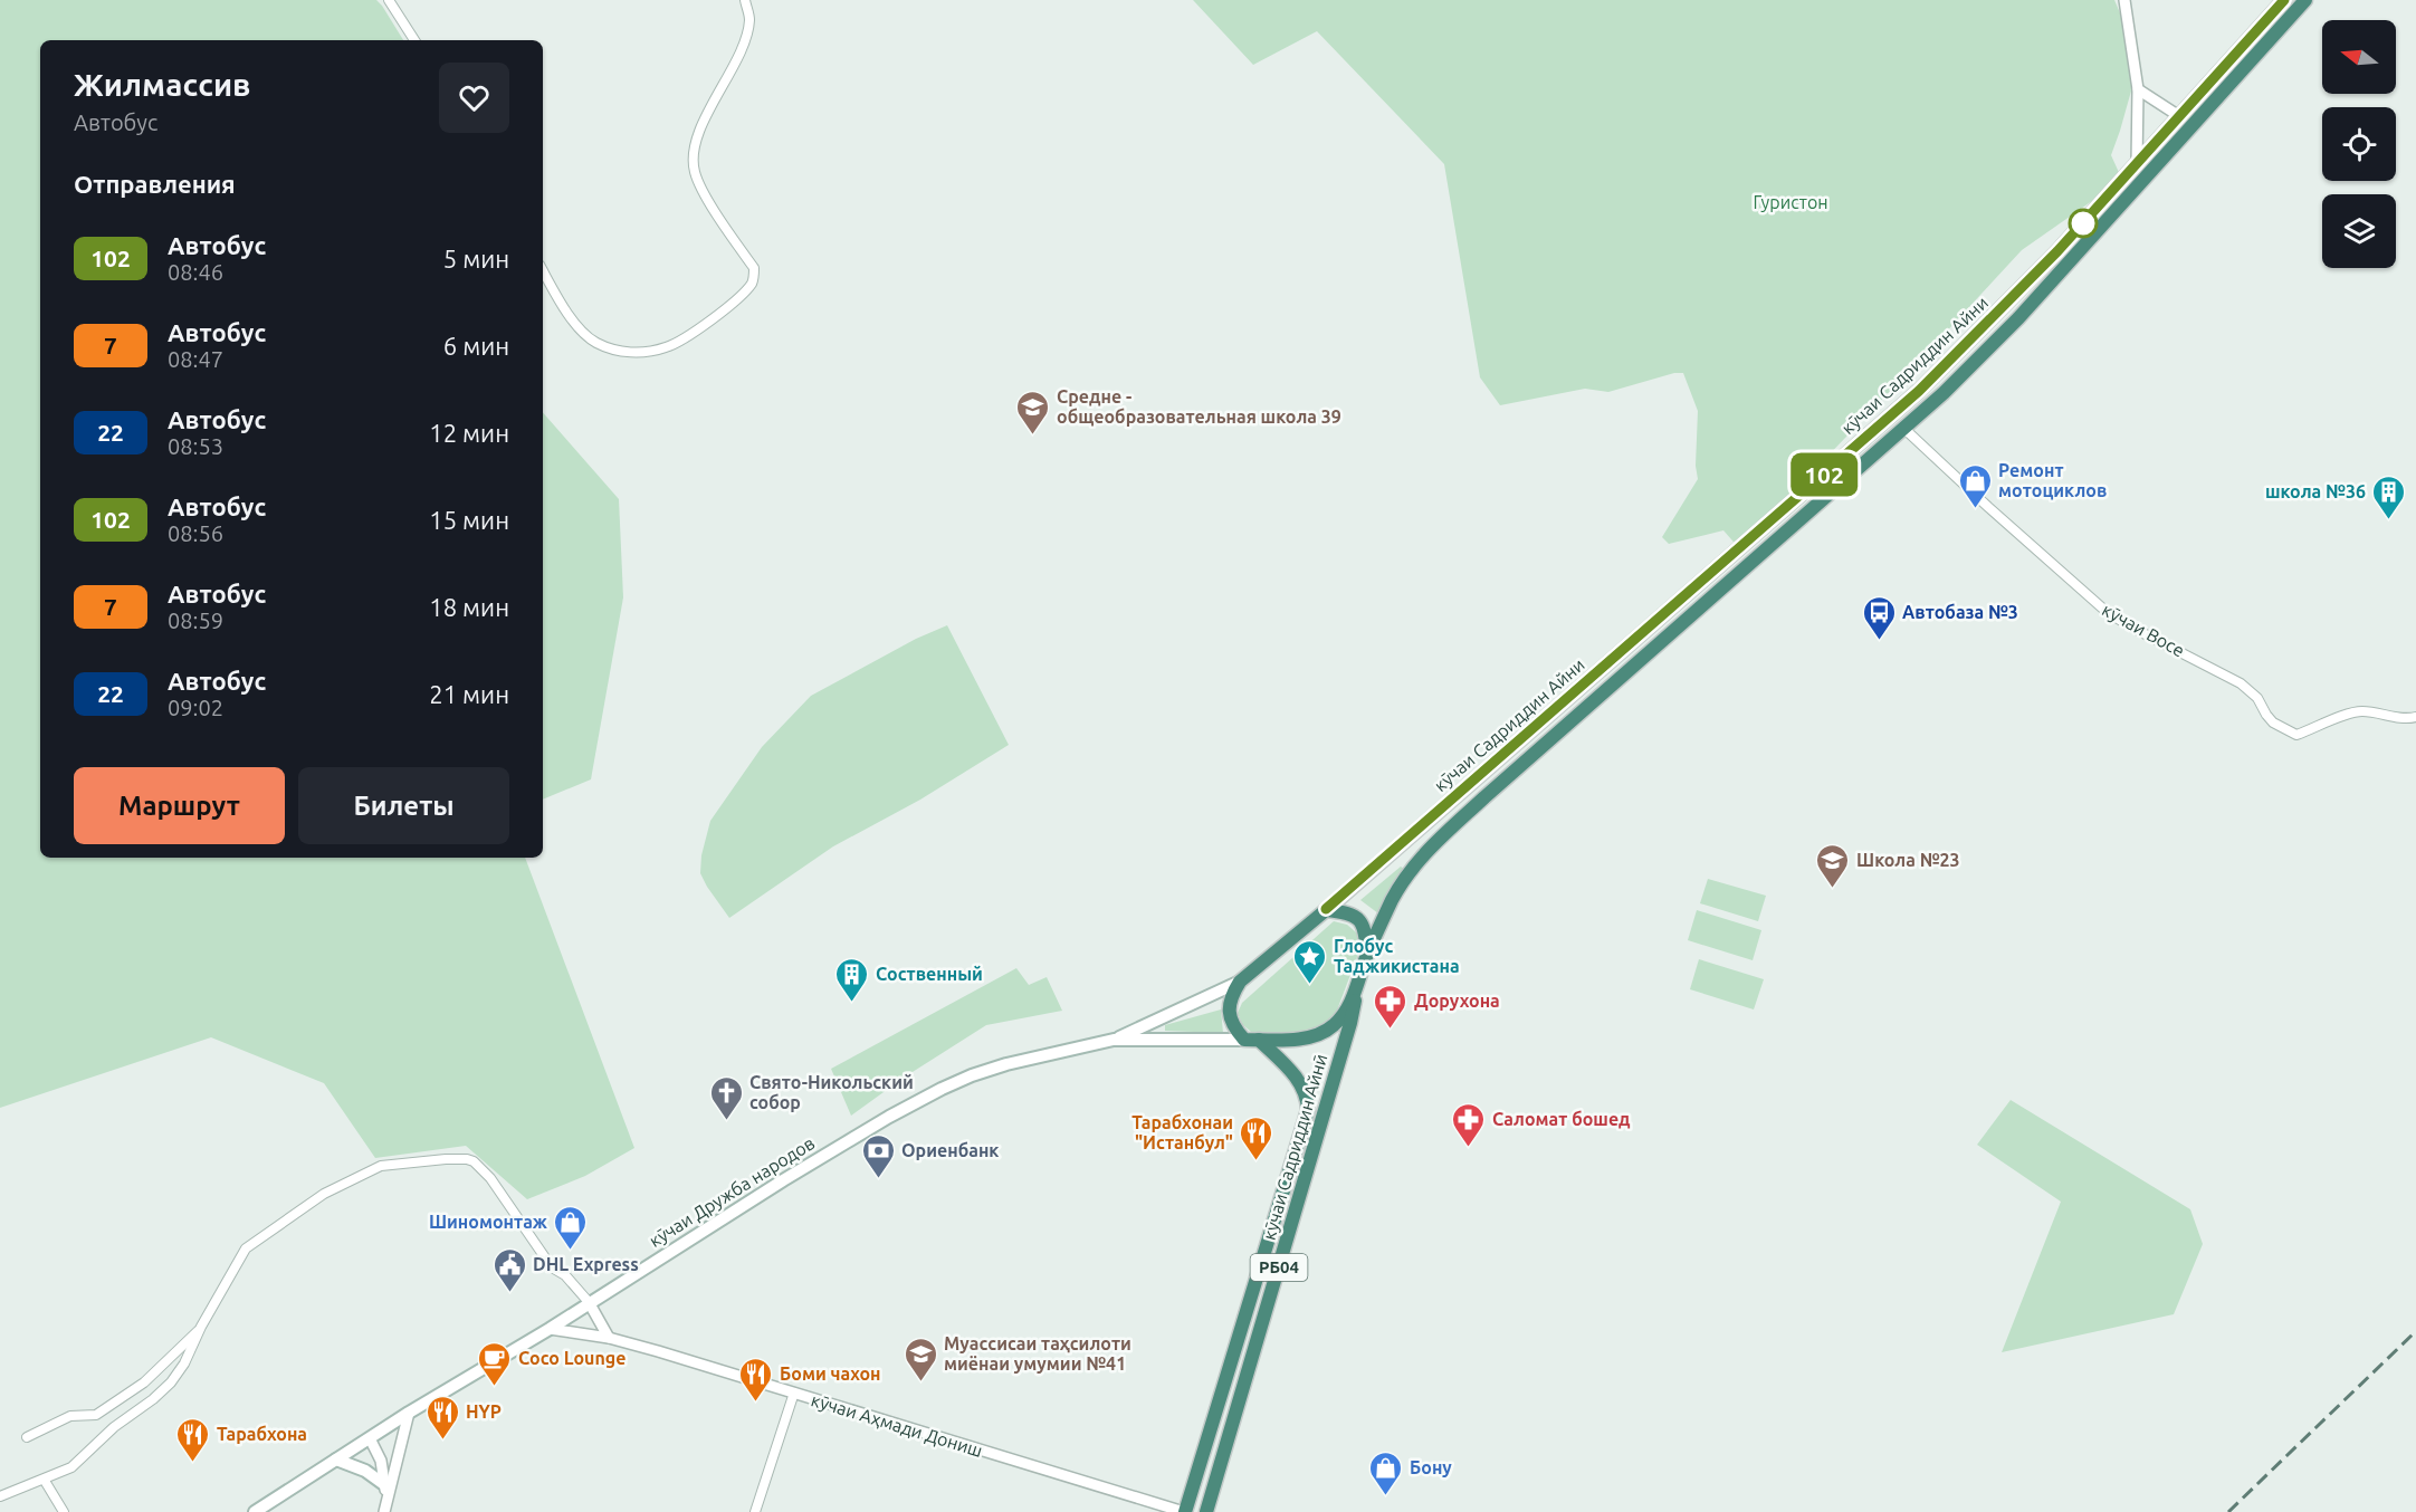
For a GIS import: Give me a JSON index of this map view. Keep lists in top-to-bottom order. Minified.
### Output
{"streets":{"highway":["кӯчаи Садриддин Айни","кӯчаи Садриддин Айнӣ","РБ04"],"main road":["кӯчаи Дружба народов"],"street":["кӯчаи Восе","кӯчаи Аҳмади Дониш"]},"crossings":[["кӯчаи Садриддин Айни","кӯчаи Восе"],["кӯчаи Садриддин Айни","РБ04"],["кӯчаи Садриддин Айнӣ","РБ04"],["кӯчаи Садриддин Айнӣ","кӯчаи Аҳмади Дониш"],["кӯчаи Дружба народов","кӯчаи Аҳмади Дониш"]],"parks":["Гуристон"],"places":{"school or university":["Средне - общеобразовательная школа 39","Школа №23","Муассисаи таҳсилоти миёнаи умумии №41"],"shop":["Ремонт мотоциклов","Шиномонтаж","Бону"],"building":["школа №36","Соственный"],"bus stop":["Автобаза №3"],"place":["Глобус Таджикистана"],"pharmacy":["Дорухона","Саломат бошед"],"church":["Свято-Никольский собор"],"restaurant":["Тарабхонаи \"Истанбул\"","Боми чахон","HYP","Тарабхона"],"bank":["Ориенбанк"],"public building":["DHL Express"],"cafe":["Coco Lounge"]},"lines":["bus line 102"],"north":"left","page":{"on_map":"102","heading":[["Жилмассив","Автобус"],"Отправления"],"list":[{"mark":"102","name":"Автобус","note":"08:46","value":"5 мин"},{"mark":"7","name":"Автобус","note":"08:47","value":"6 мин"},{"mark":"22","name":"Автобус","note":"08:53","value":"12 мин"},{"mark":"102","name":"Автобус","note":"08:56","value":"15 мин"},{"mark":"7","name":"Автобус","note":"08:59","value":"18 мин"},{"mark":"22","name":"Автобус","note":"09:02","value":"21 мин"}],"buttons":["Маршрут","Билеты"]}}
